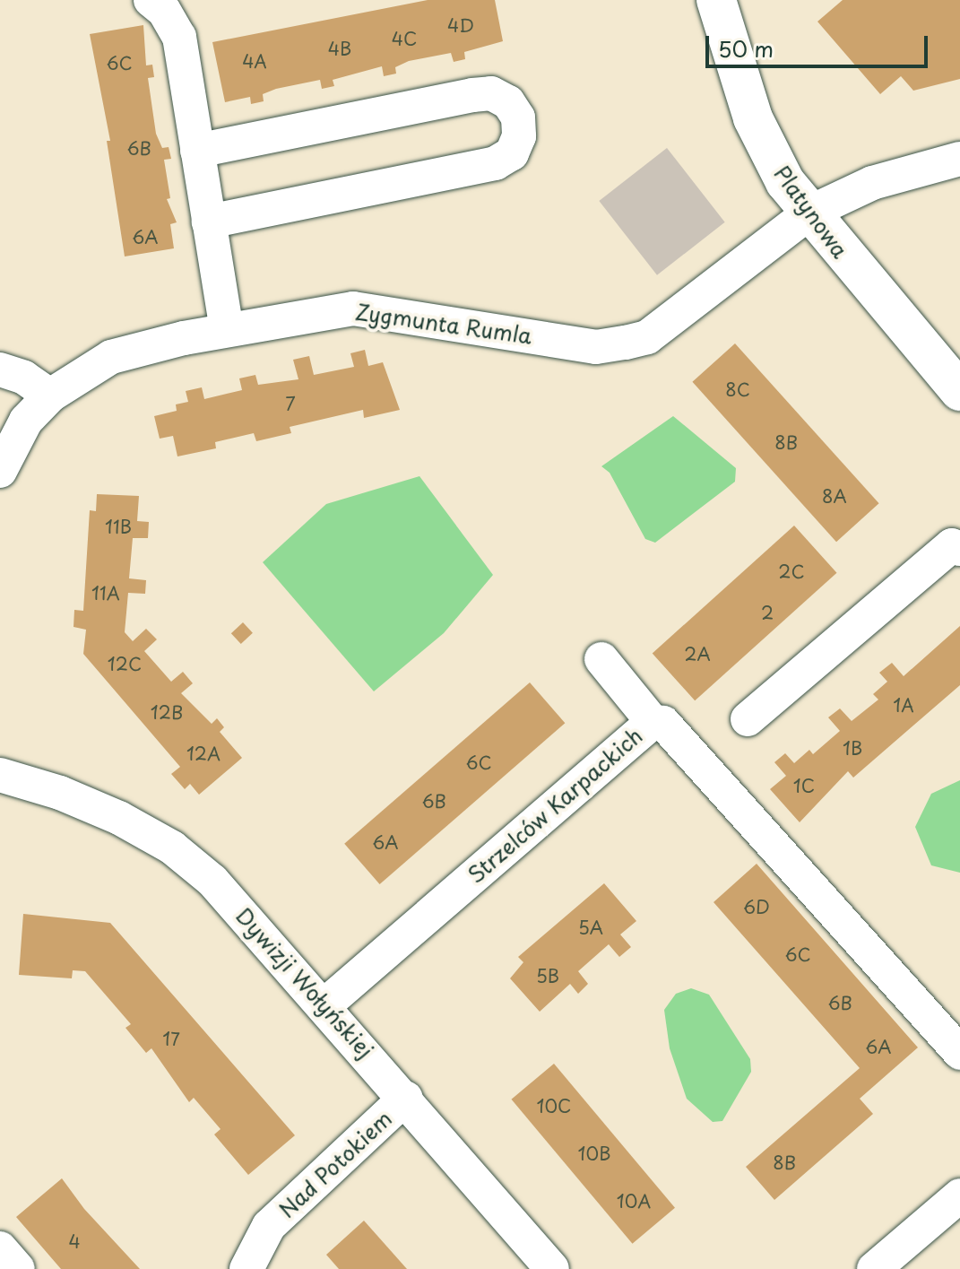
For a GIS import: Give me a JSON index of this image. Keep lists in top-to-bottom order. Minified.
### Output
{"streets":{"street":["Platynowa","Zygmunta Rumla","Strzelców Karpackich","Dywizji Wołyńskiej","Nad Potokiem"]},"crossings":[["Platynowa","Zygmunta Rumla"],["Strzelców Karpackich","Dywizji Wołyńskiej"],["Dywizji Wołyńskiej","Nad Potokiem"]],"house_numbers":["4D","4C","4B","4A","6C","6B","6A","8C","7","8B","8A","11B","2C","11A","2","2A","12C","1A","12B","1B","12A","6C","1C","6B","6A","6D","5A","6C","5B","6B","17","6A","10C","10B","8B","10A","4"],"scale_bar":"50 m"}
